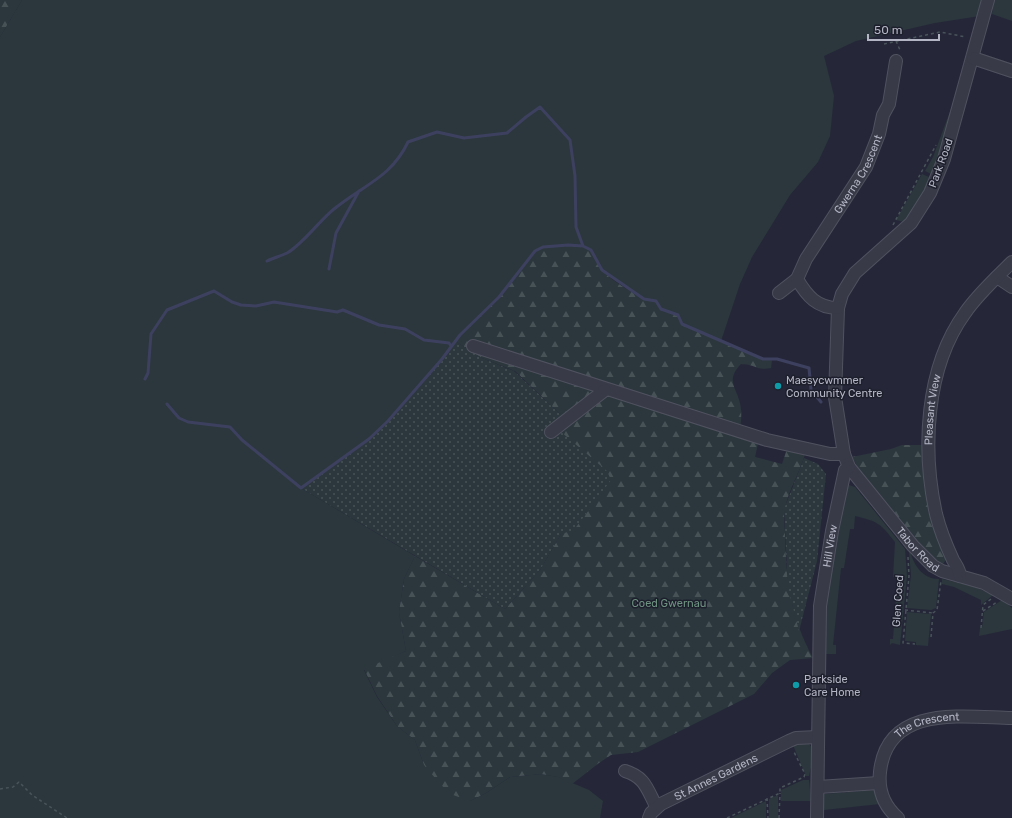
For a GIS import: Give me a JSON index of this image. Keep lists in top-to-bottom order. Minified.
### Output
{"streets":{"street":["Park Road","Gwerna Crescent","Pleasant View","Hill View","Tabor Road","The Crescent","St Annes Gardens"],"path":["Glen Coed"]},"crossings":[["Pleasant View","Tabor Road"],["Hill View","Tabor Road"],["Hill View","St Annes Gardens"]],"parks":["Coed Gwernau"],"places":["Maesycwmmer Community Centre","Parkside Care Home"],"scale_bar":"50 m"}
